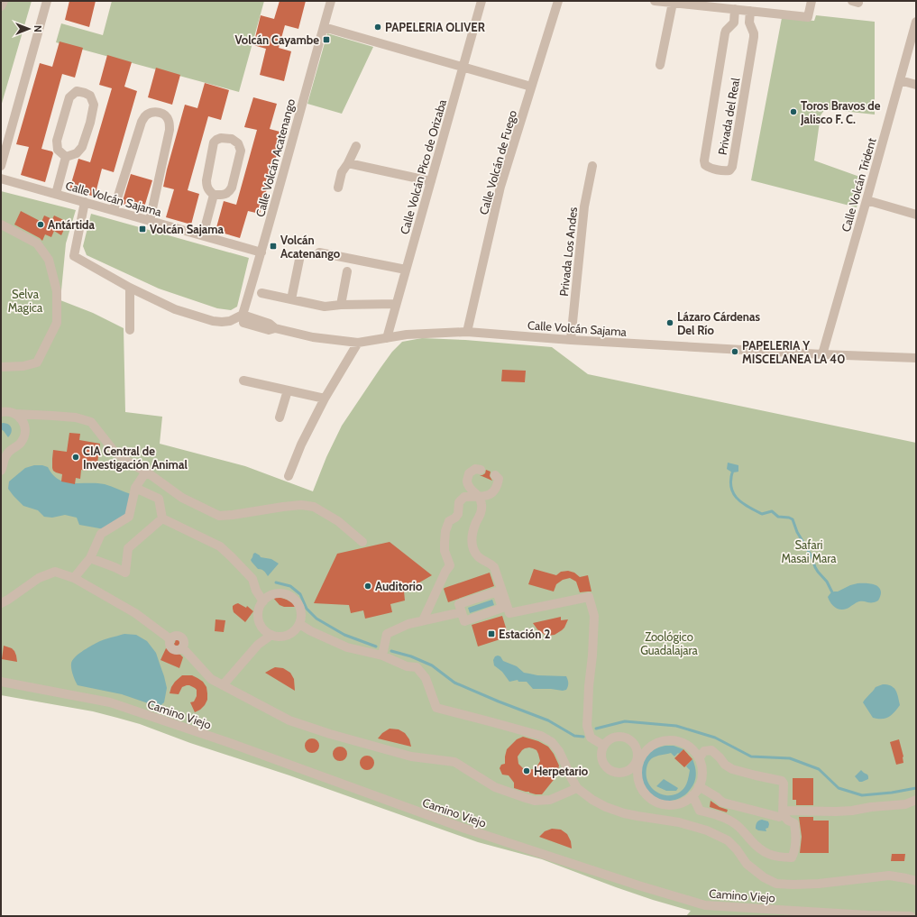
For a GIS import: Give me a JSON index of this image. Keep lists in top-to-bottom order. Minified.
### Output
{"streets":{"street":["Privada del Real","Calle Volcán Acatenango","Calle Volcán de Fuego","Calle Volcán Pico de Orizaba","Calle Volcán Trident","Calle Volcán Sajama","Privada Los Andes","Camino Viejo"]},"crossings":[["Calle Volcán Acatenango","Calle Volcán Sajama"],["Calle Volcán de Fuego","Calle Volcán Sajama"],["Calle Volcán Pico de Orizaba","Calle Volcán Sajama"],["Calle Volcán Trident","Calle Volcán Sajama"],["Calle Volcán Sajama","Privada Los Andes"]],"parks":["Selva Magica","Safari Masai Mara","Zoológico Guadalajara"],"places":{"other":["PAPELERIA OLIVER","Toros Bravos de Jalisco F. C.","Antártida","Lázaro Cárdenas Del Río","PAPELERIA Y MISCELANEA LA 40","CIA Central de Investigación Animal","Auditorio","Herpetario"],"transit":["Volcán Cayambe","Volcán Sajama","Volcán Acatenango","Estación 2"]},"north":"right"}
